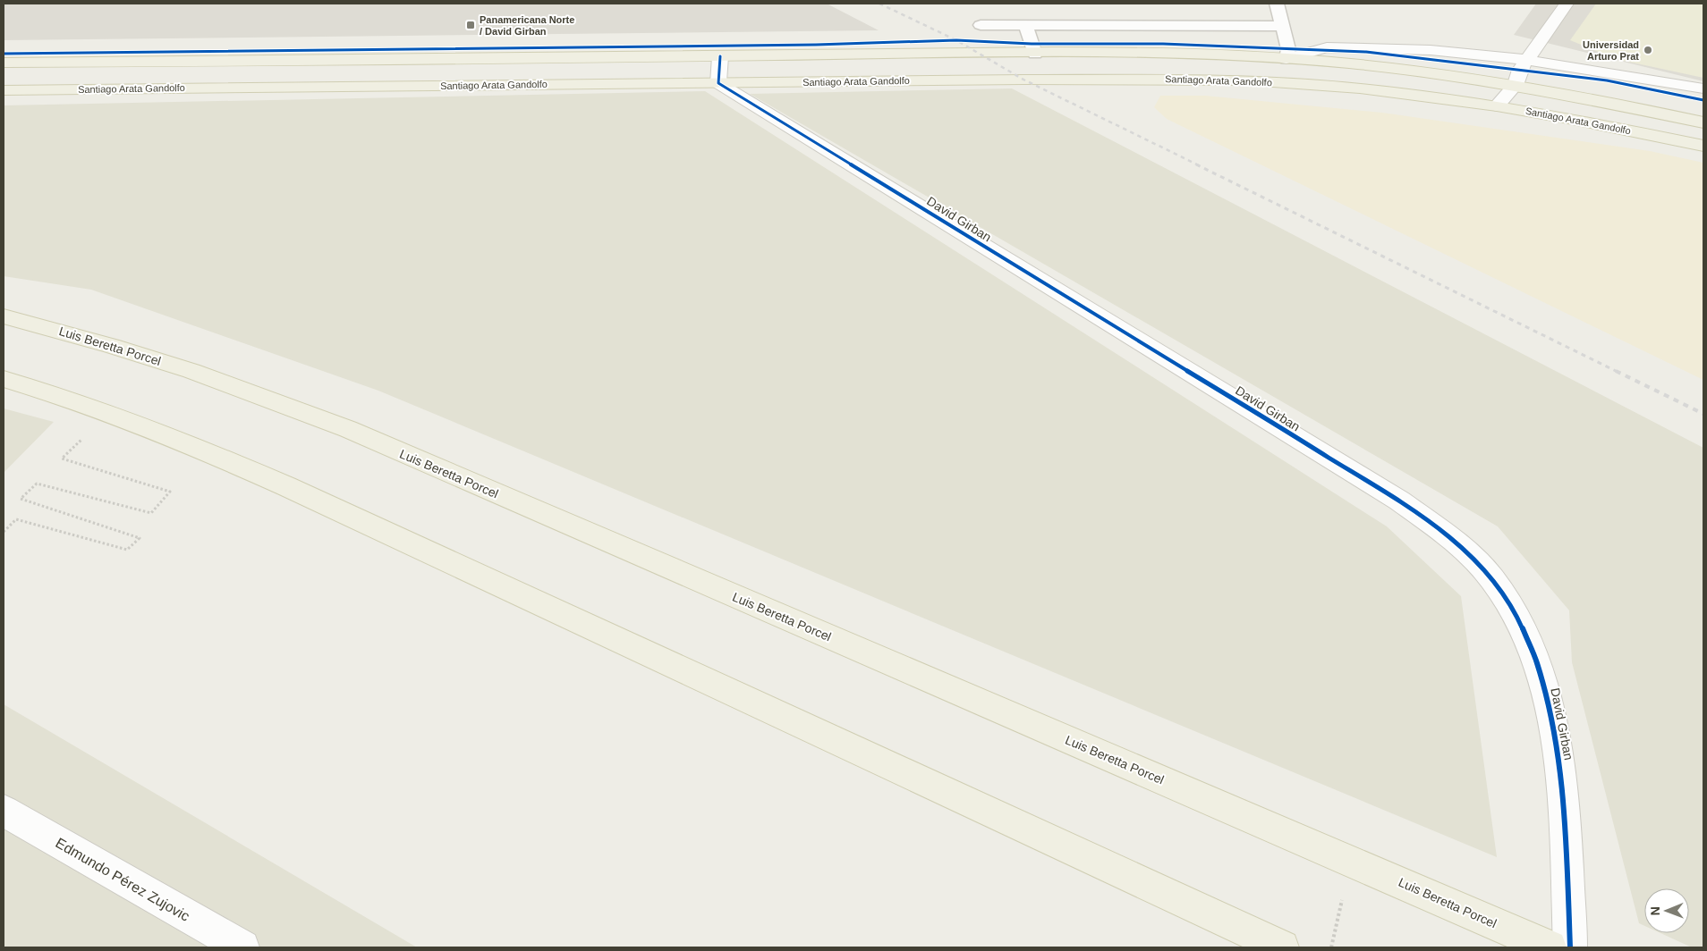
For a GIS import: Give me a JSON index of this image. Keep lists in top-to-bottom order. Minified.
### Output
{"streets":{"main road":["Santiago Arata Gandolfo","Luis Beretta Porcel"],"street":["David Girban","Edmundo Pérez Zujovic"]},"crossings":[["Santiago Arata Gandolfo","David Girban"]],"places":{"transit":["Panamericana Norte / David Girban"],"other":["Universidad Arturo Prat"]},"north":"left"}
